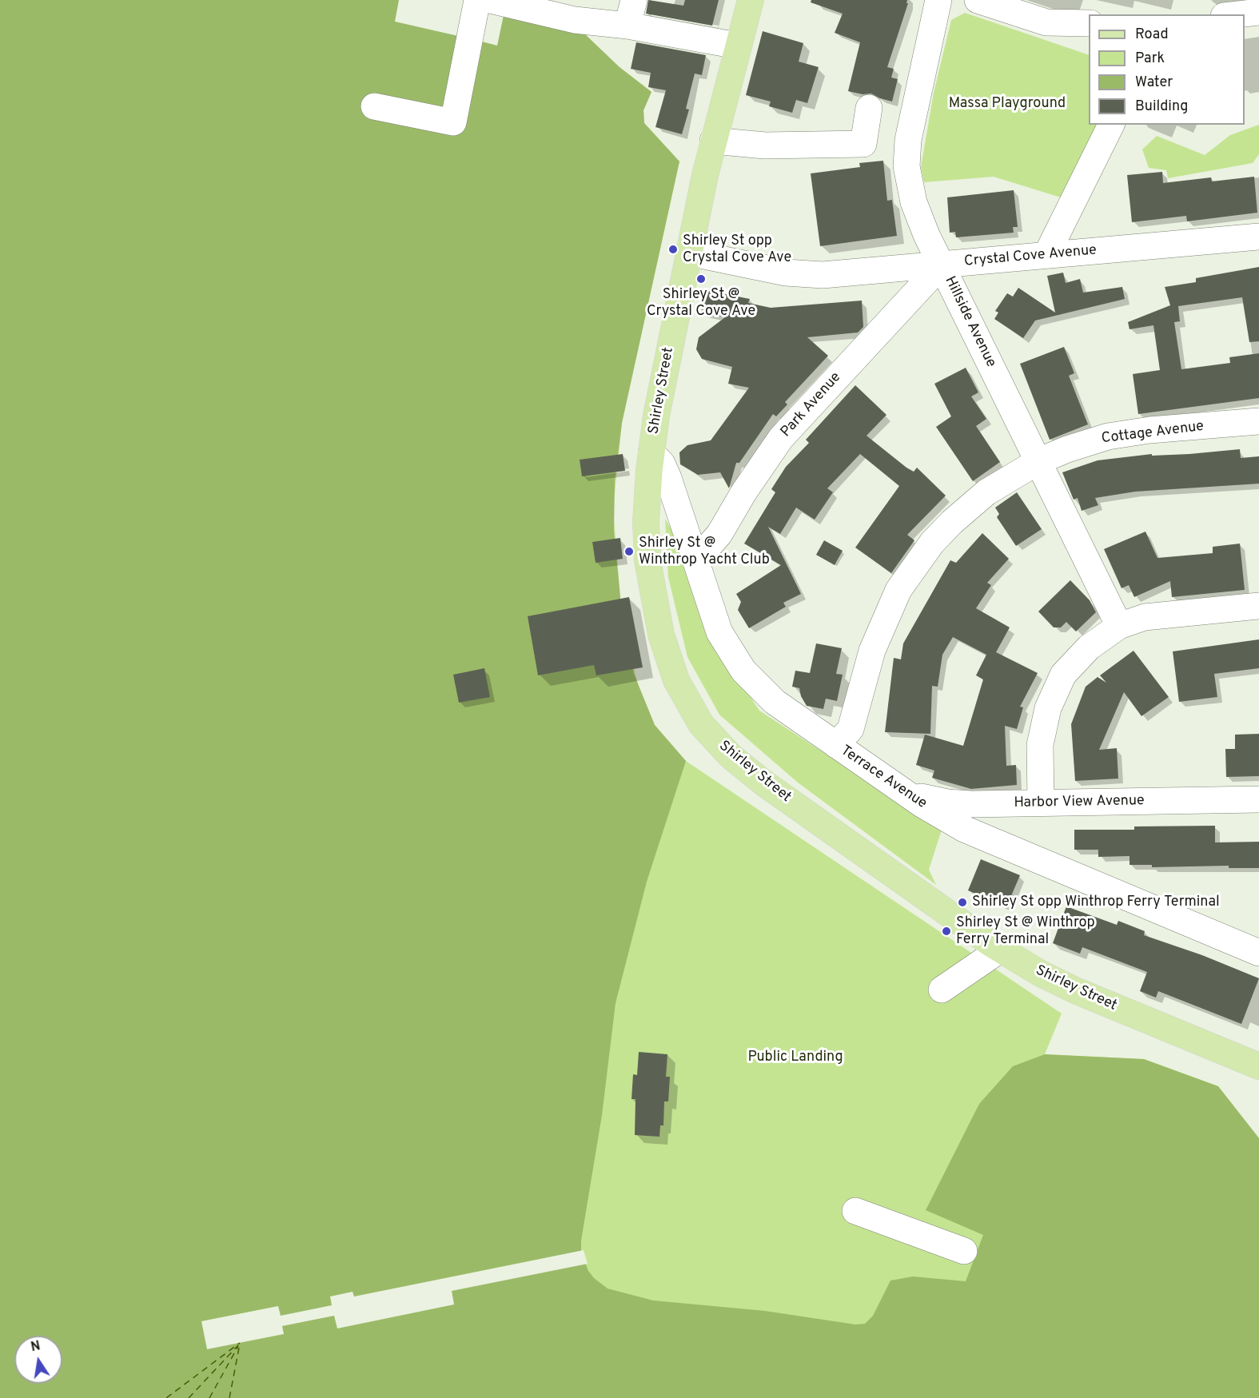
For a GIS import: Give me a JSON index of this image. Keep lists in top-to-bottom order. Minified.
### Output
{"streets":{"main road":["Shirley Street"],"street":["Crystal Cove Avenue","Hillside Avenue","Park Avenue","Cottage Avenue","Terrace Avenue","Harbor View Avenue"]},"crossings":[["Crystal Cove Avenue","Hillside Avenue"],["Crystal Cove Avenue","Shirley Street"],["Crystal Cove Avenue","Park Avenue"],["Hillside Avenue","Park Avenue"],["Hillside Avenue","Cottage Avenue"],["Shirley Street","Terrace Avenue"],["Park Avenue","Terrace Avenue"],["Cottage Avenue","Terrace Avenue"],["Terrace Avenue","Harbor View Avenue"]],"parks":["Massa Playground","Public Landing"],"places":["Shirley St opp Crystal Cove Ave","Shirley St @ Crystal Cove Ave","Shirley St @ Winthrop Yacht Club","Shirley St opp Winthrop Ferry Terminal","Shirley St @ Winthrop Ferry Terminal"],"legend":["Road","Park","Water","Building"],"north":"top"}
